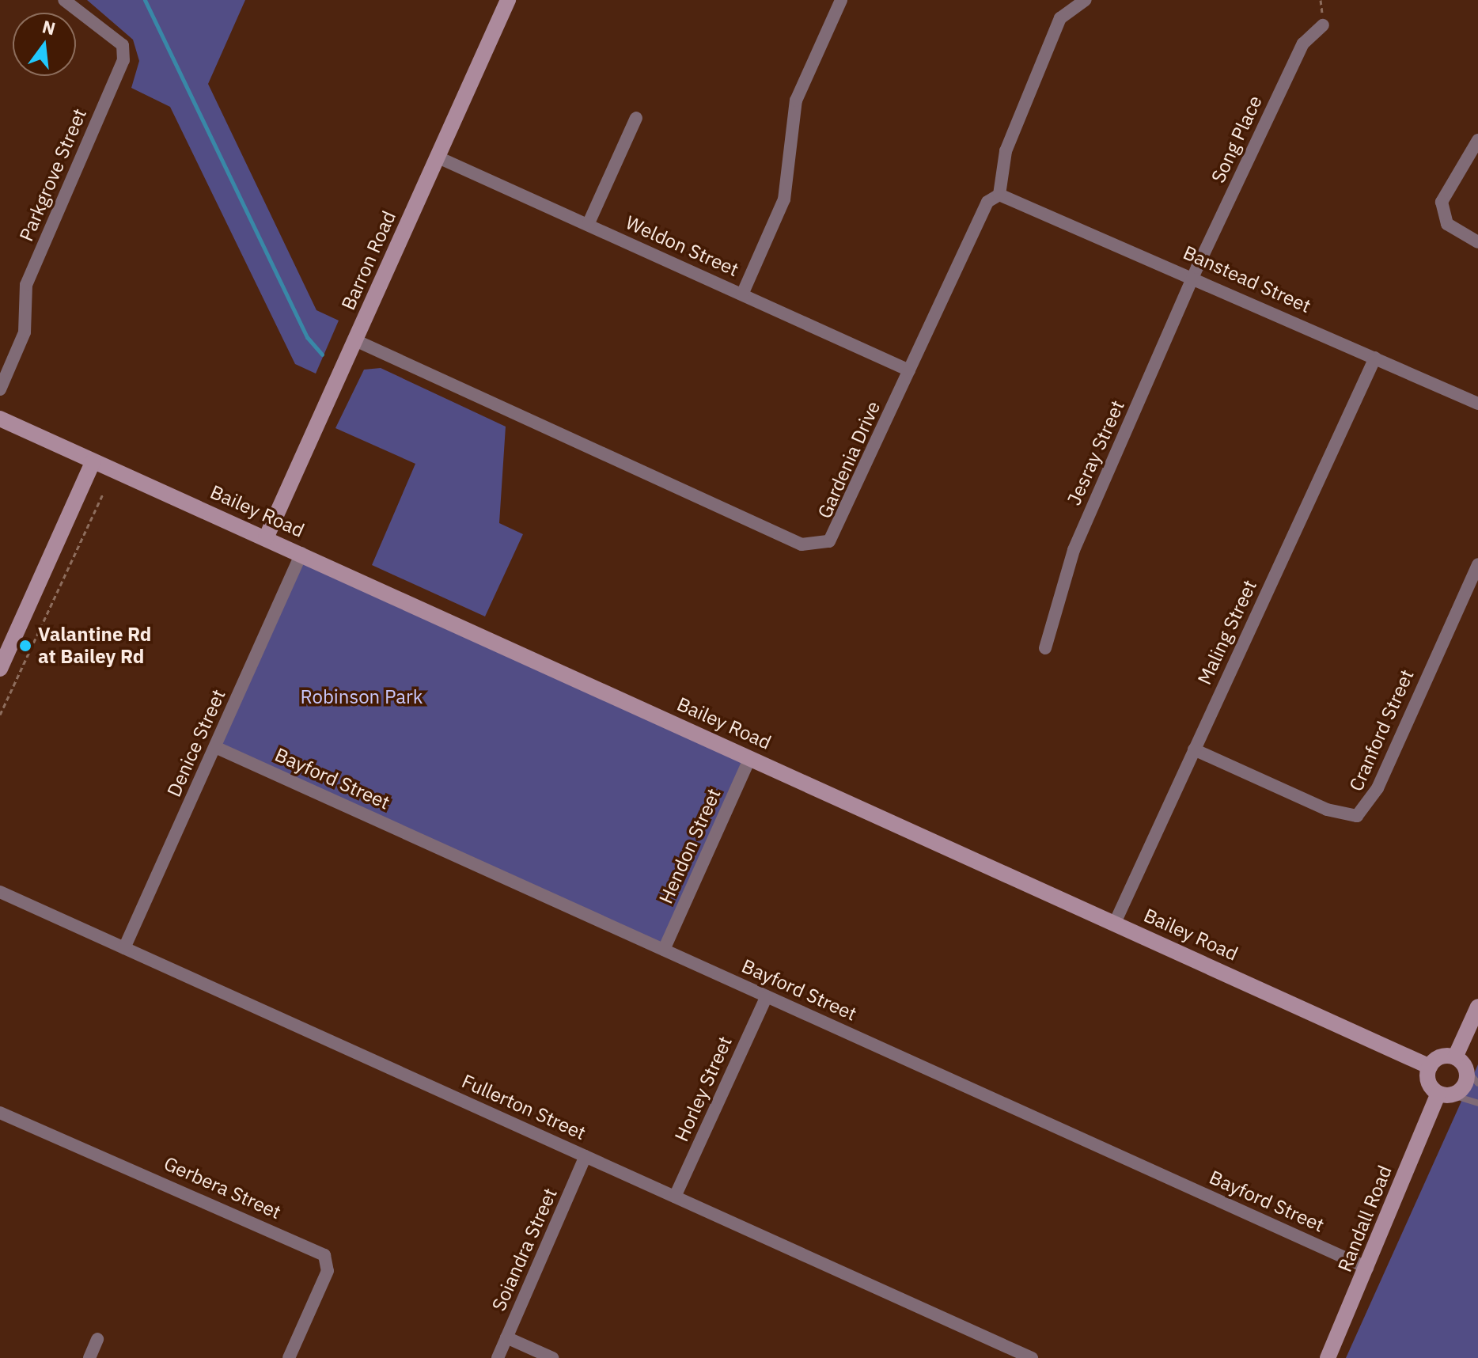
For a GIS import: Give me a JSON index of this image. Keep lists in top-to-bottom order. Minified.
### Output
{"streets":{"street":["Song Place","Parkgrove Street","Weldon Street","Barron Road","Banstead Street","Jesray Street","Gardenia Drive","Bailey Road","Maling Street","Cranford Street","Denice Street","Bayford Street","Hendon Street","Horley Street","Fullerton Street","Gerbera Street","Randall Road","Soiandra Street"]},"crossings":[["Song Place","Banstead Street"],["Song Place","Jesray Street"],["Weldon Street","Barron Road"],["Weldon Street","Gardenia Drive"],["Barron Road","Gardenia Drive"],["Barron Road","Bailey Road"],["Banstead Street","Jesray Street"],["Banstead Street","Gardenia Drive"],["Banstead Street","Maling Street"],["Bailey Road","Maling Street"],["Bailey Road","Denice Street"],["Bailey Road","Hendon Street"],["Bailey Road","Randall Road"],["Maling Street","Cranford Street"],["Denice Street","Bayford Street"],["Denice Street","Fullerton Street"],["Bayford Street","Hendon Street"],["Bayford Street","Horley Street"],["Bayford Street","Randall Road"],["Horley Street","Fullerton Street"],["Fullerton Street","Soiandra Street"]],"parks":["Robinson Park"],"places":["Valantine Rd at Bailey Rd"],"north":"top"}
